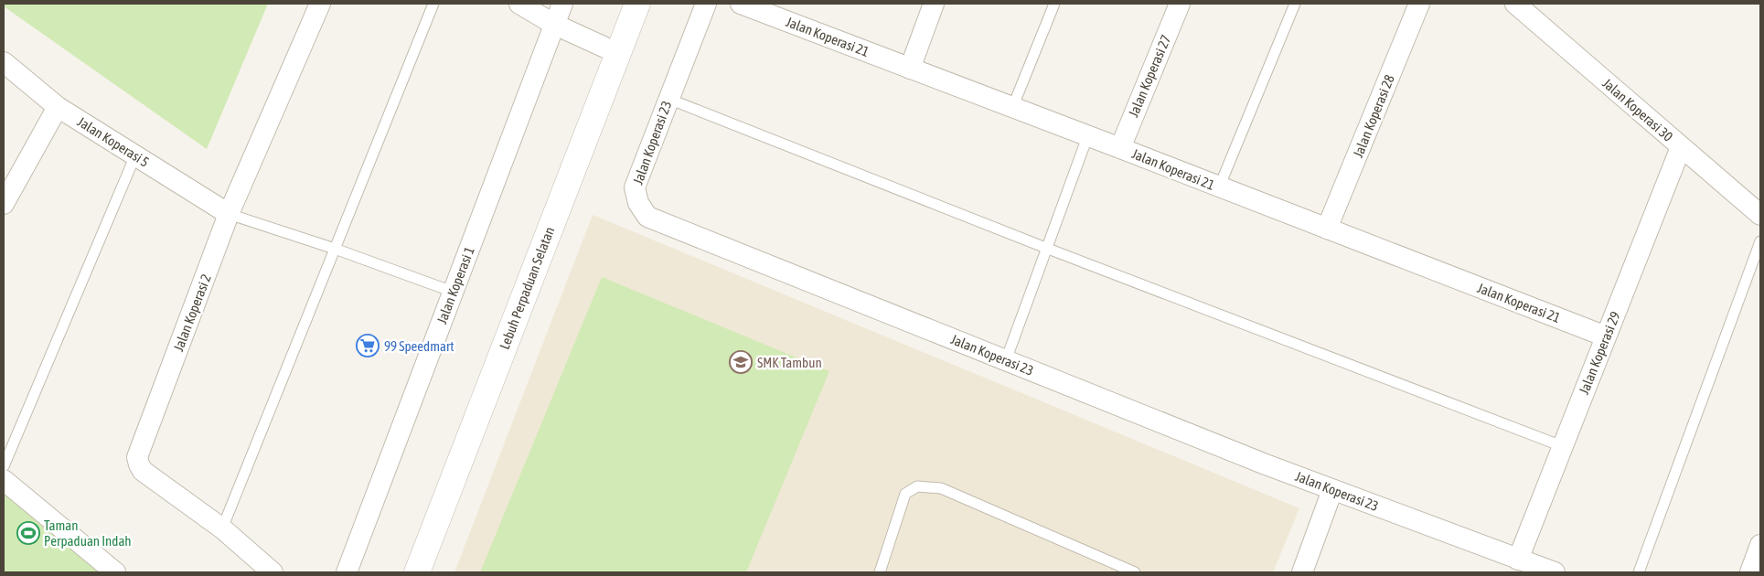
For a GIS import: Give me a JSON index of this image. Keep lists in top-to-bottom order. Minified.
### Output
{"streets":{"street":["Jalan Koperasi 21","Jalan Koperasi 27","Jalan Koperasi 30","Jalan Koperasi 28","Jalan Koperasi 5","Jalan Koperasi 23","Jalan Koperasi 1","Lebuh Perpaduan Selatan","Jalan Koperasi 2","Jalan Koperasi 29"]},"crossings":[["Jalan Koperasi 21","Jalan Koperasi 27"],["Jalan Koperasi 21","Jalan Koperasi 28"],["Jalan Koperasi 21","Jalan Koperasi 29"],["Jalan Koperasi 30","Jalan Koperasi 29"],["Jalan Koperasi 5","Jalan Koperasi 2"],["Jalan Koperasi 23","Jalan Koperasi 29"]],"places":{"supermarket":["99 Speedmart"],"school or university":["SMK Tambun"],"sports":["Taman Perpaduan Indah"]}}
